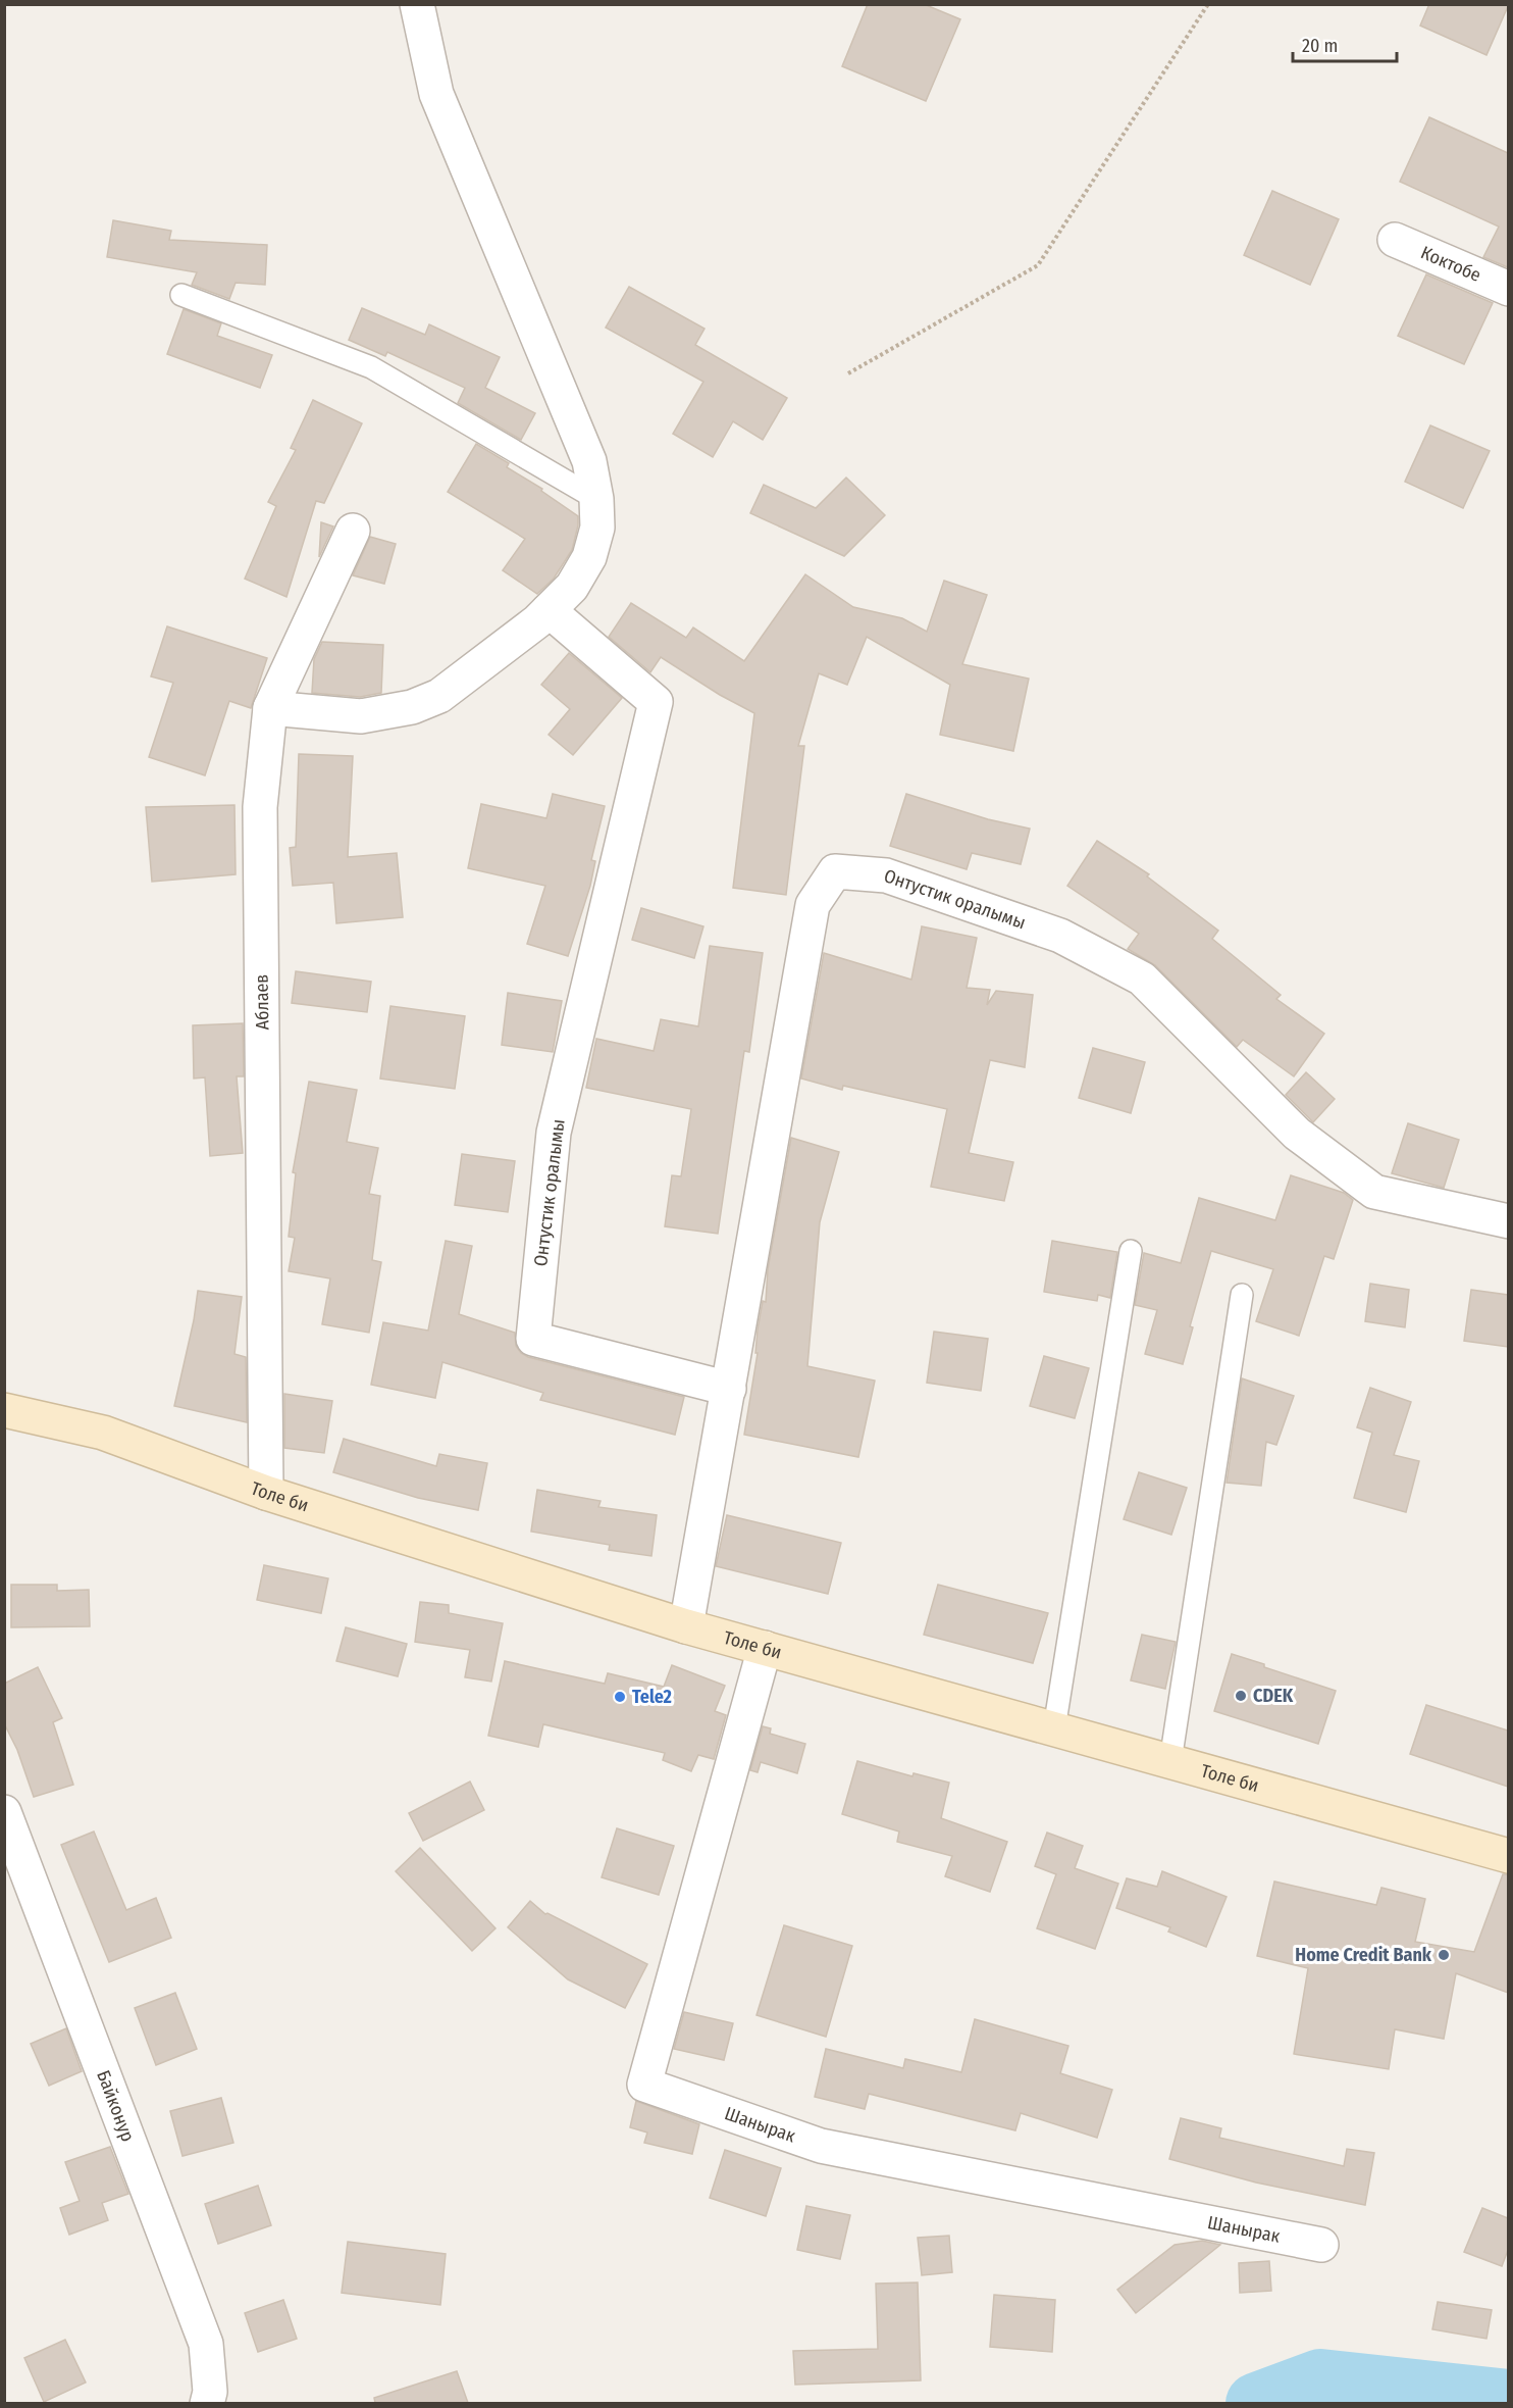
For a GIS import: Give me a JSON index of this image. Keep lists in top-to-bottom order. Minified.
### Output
{"streets":{"main road":["Толе би"],"street":["Коктобе","Онтустик оралымы","Аблаев","Байконур","Шанырак"]},"crossings":[["Онтустик оралымы","Толе би"],["Аблаев","Толе би"],["Толе би","Шанырак"]],"places":["CDEK","Tele2","Home Credit Bank"],"scale_bar":"20 m"}
